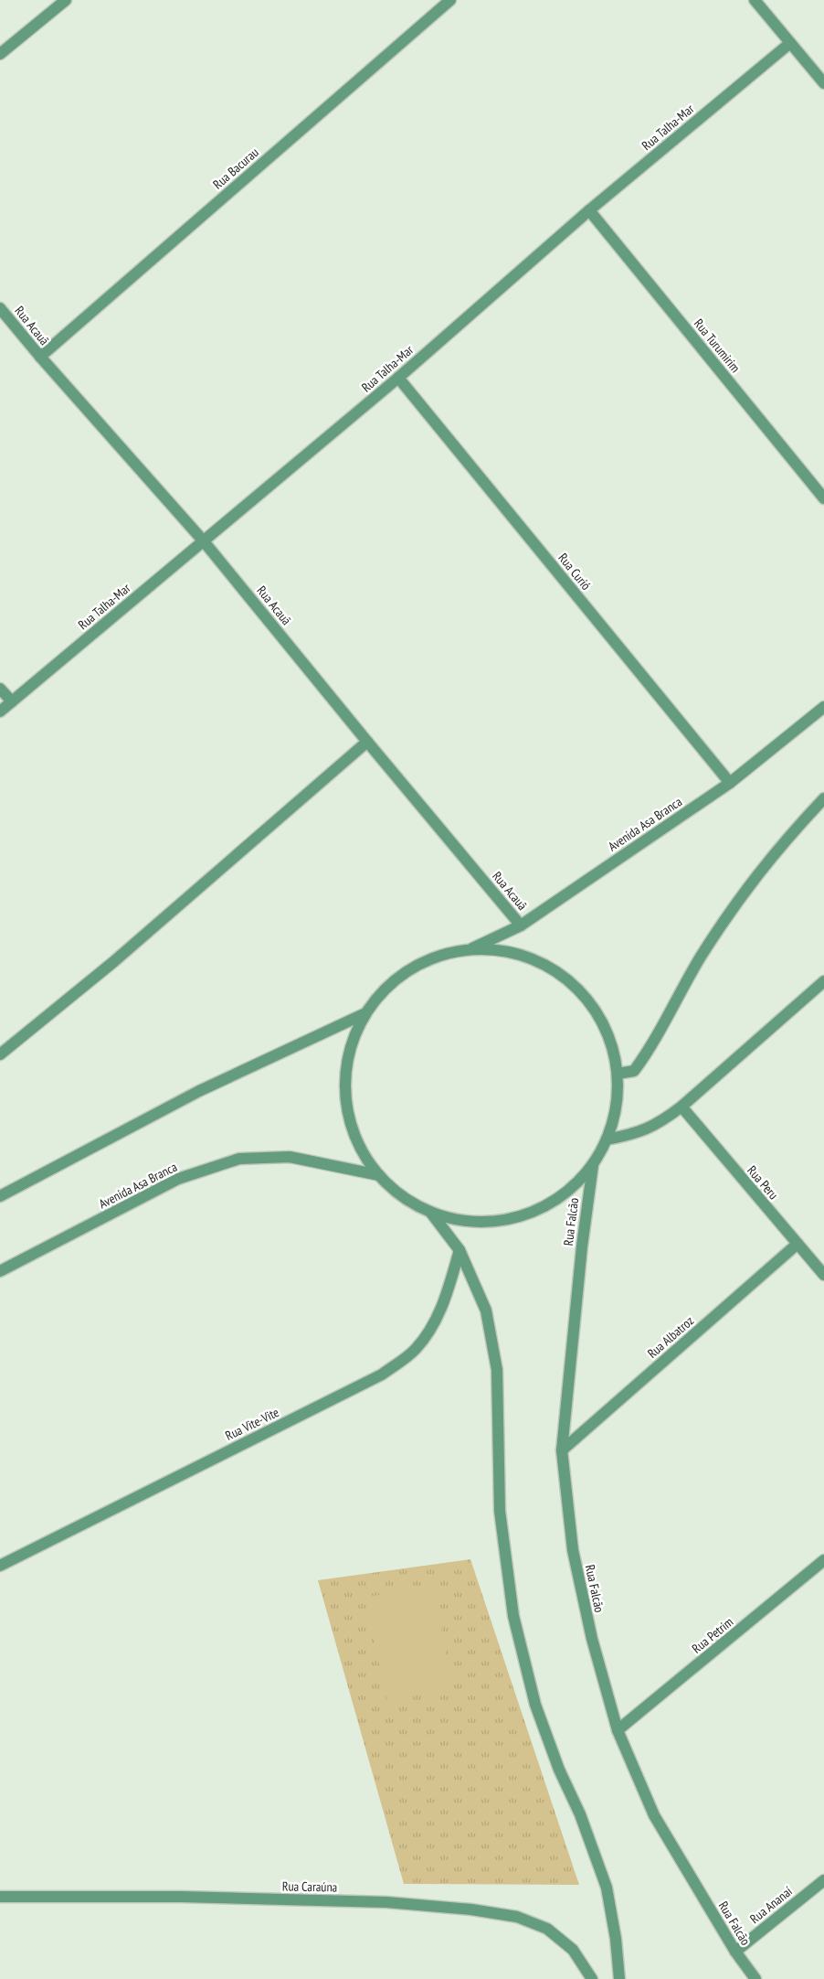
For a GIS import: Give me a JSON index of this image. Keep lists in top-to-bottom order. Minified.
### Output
{"streets":{"street":["Rua Talha-Mar","Rua Bacurau","Rua Acauã","Rua Turumirim","Rua Curió","Avenida Asa Branca","Rua Peru","Rua Falcão","Rua Albatroz","Rua Vite-Vite","Rua Petrim","Rua Caraúna","Rua Ananaí"]},"crossings":[["Rua Talha-Mar","Rua Acauã"],["Rua Talha-Mar","Rua Turumirim"],["Rua Talha-Mar","Rua Curió"],["Rua Bacurau","Rua Acauã"],["Rua Acauã","Avenida Asa Branca"],["Rua Curió","Avenida Asa Branca"],["Rua Peru","Rua Albatroz"],["Rua Falcão","Rua Albatroz"],["Rua Falcão","Rua Petrim"],["Rua Falcão","Rua Ananaí"]]}
